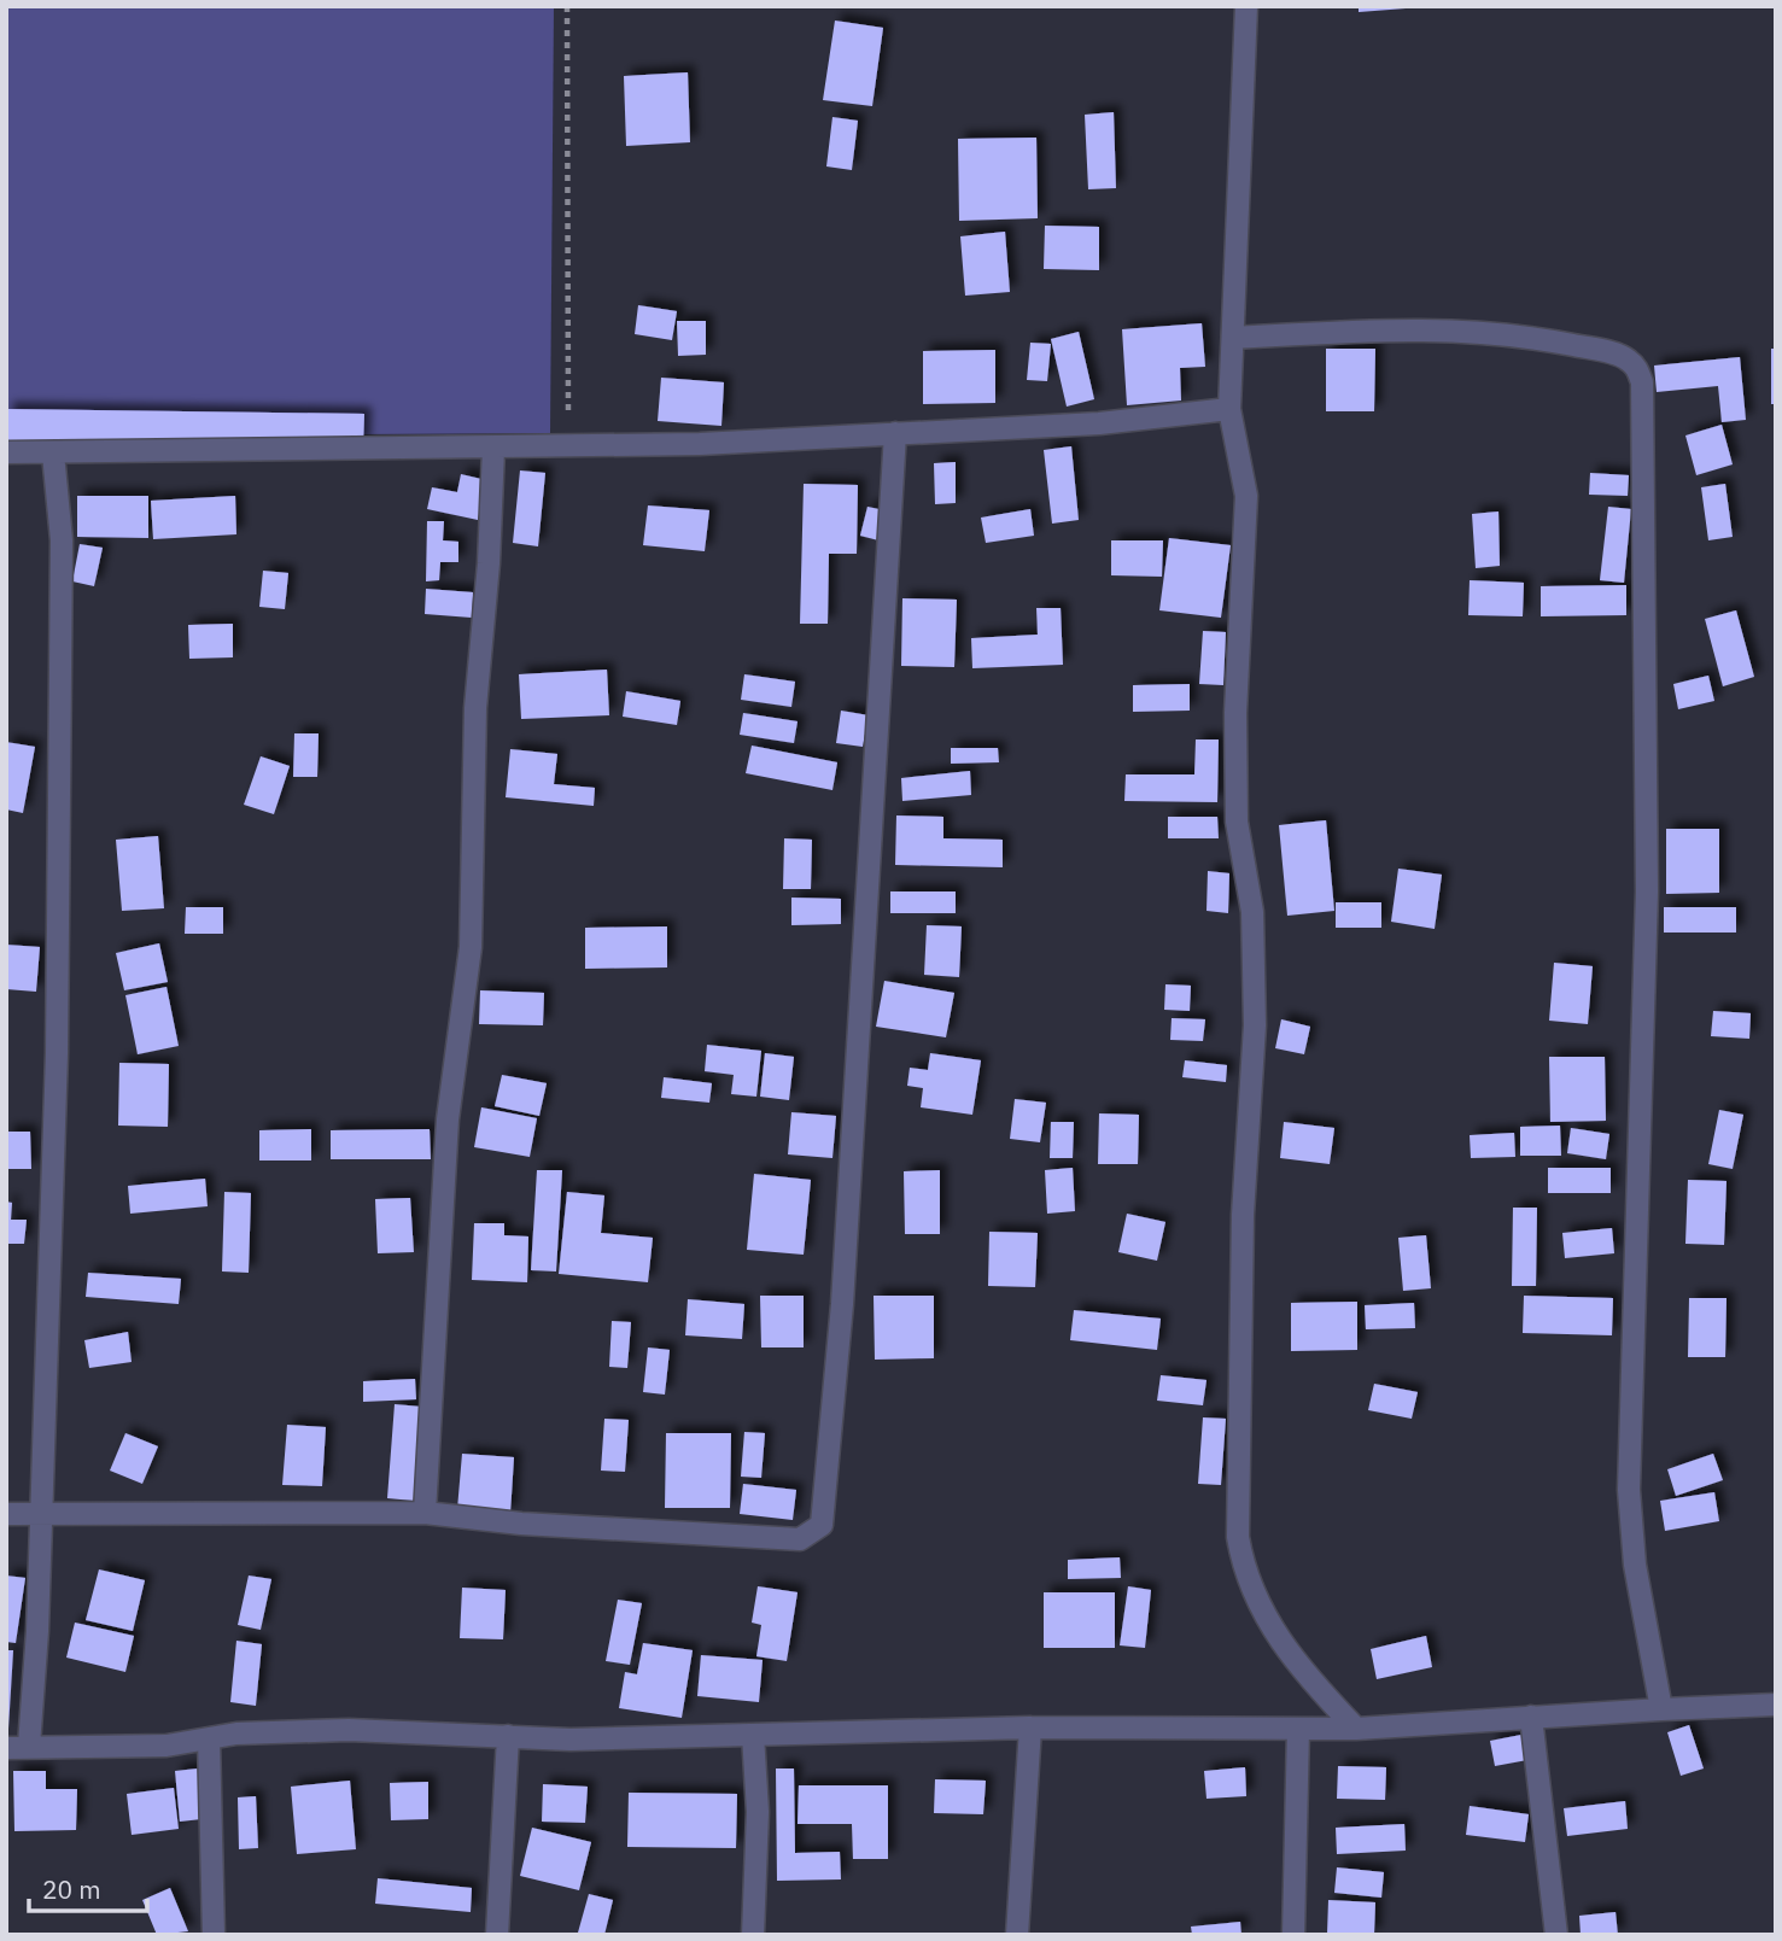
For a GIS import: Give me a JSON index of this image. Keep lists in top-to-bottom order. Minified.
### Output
{"scale_bar":"20 m"}
